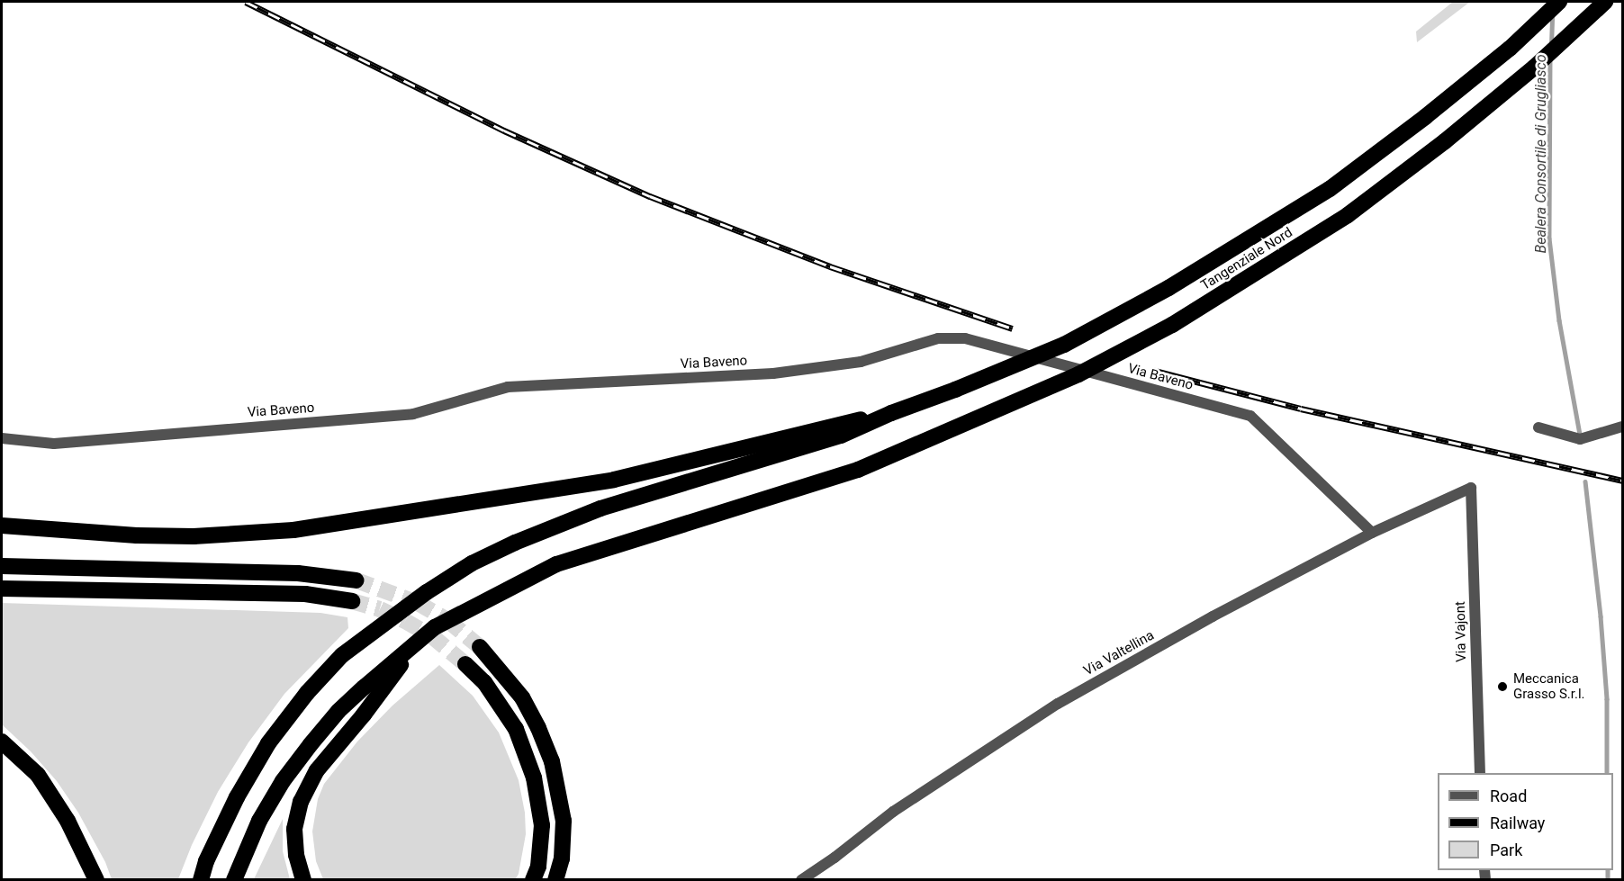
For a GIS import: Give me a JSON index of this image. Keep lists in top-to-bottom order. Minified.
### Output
{"streets":{"highway":["Tangenziale Nord"],"street":["Via Baveno","Via Vajont","Via Valtellina"]},"crossings":[["Via Baveno","Via Valtellina"],["Via Vajont","Via Valtellina"]],"water":["Bealera Consortile di Grugliasco"],"places":["Meccanica Grasso S.r.l."],"legend":["Road","Railway","Park"]}
